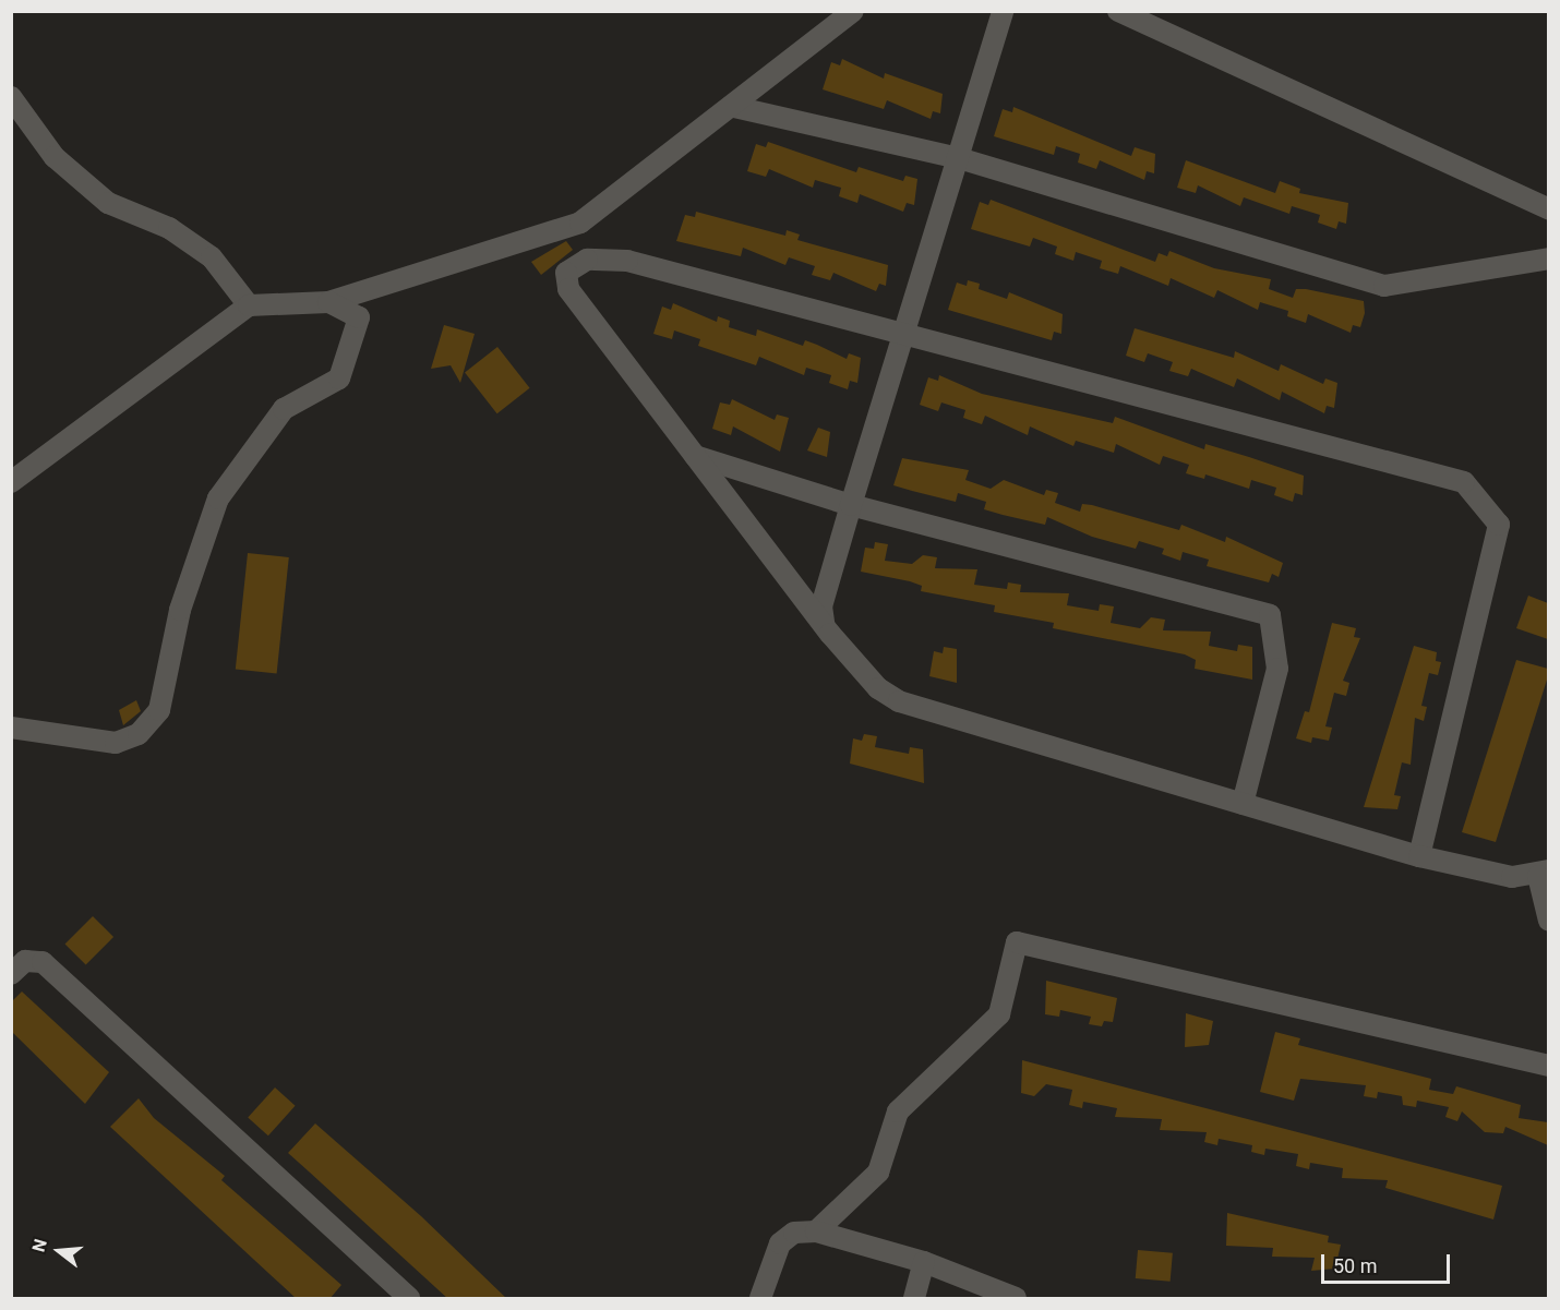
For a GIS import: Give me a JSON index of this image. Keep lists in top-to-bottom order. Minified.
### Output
{"scale_bar":"50 m","north":"left"}
